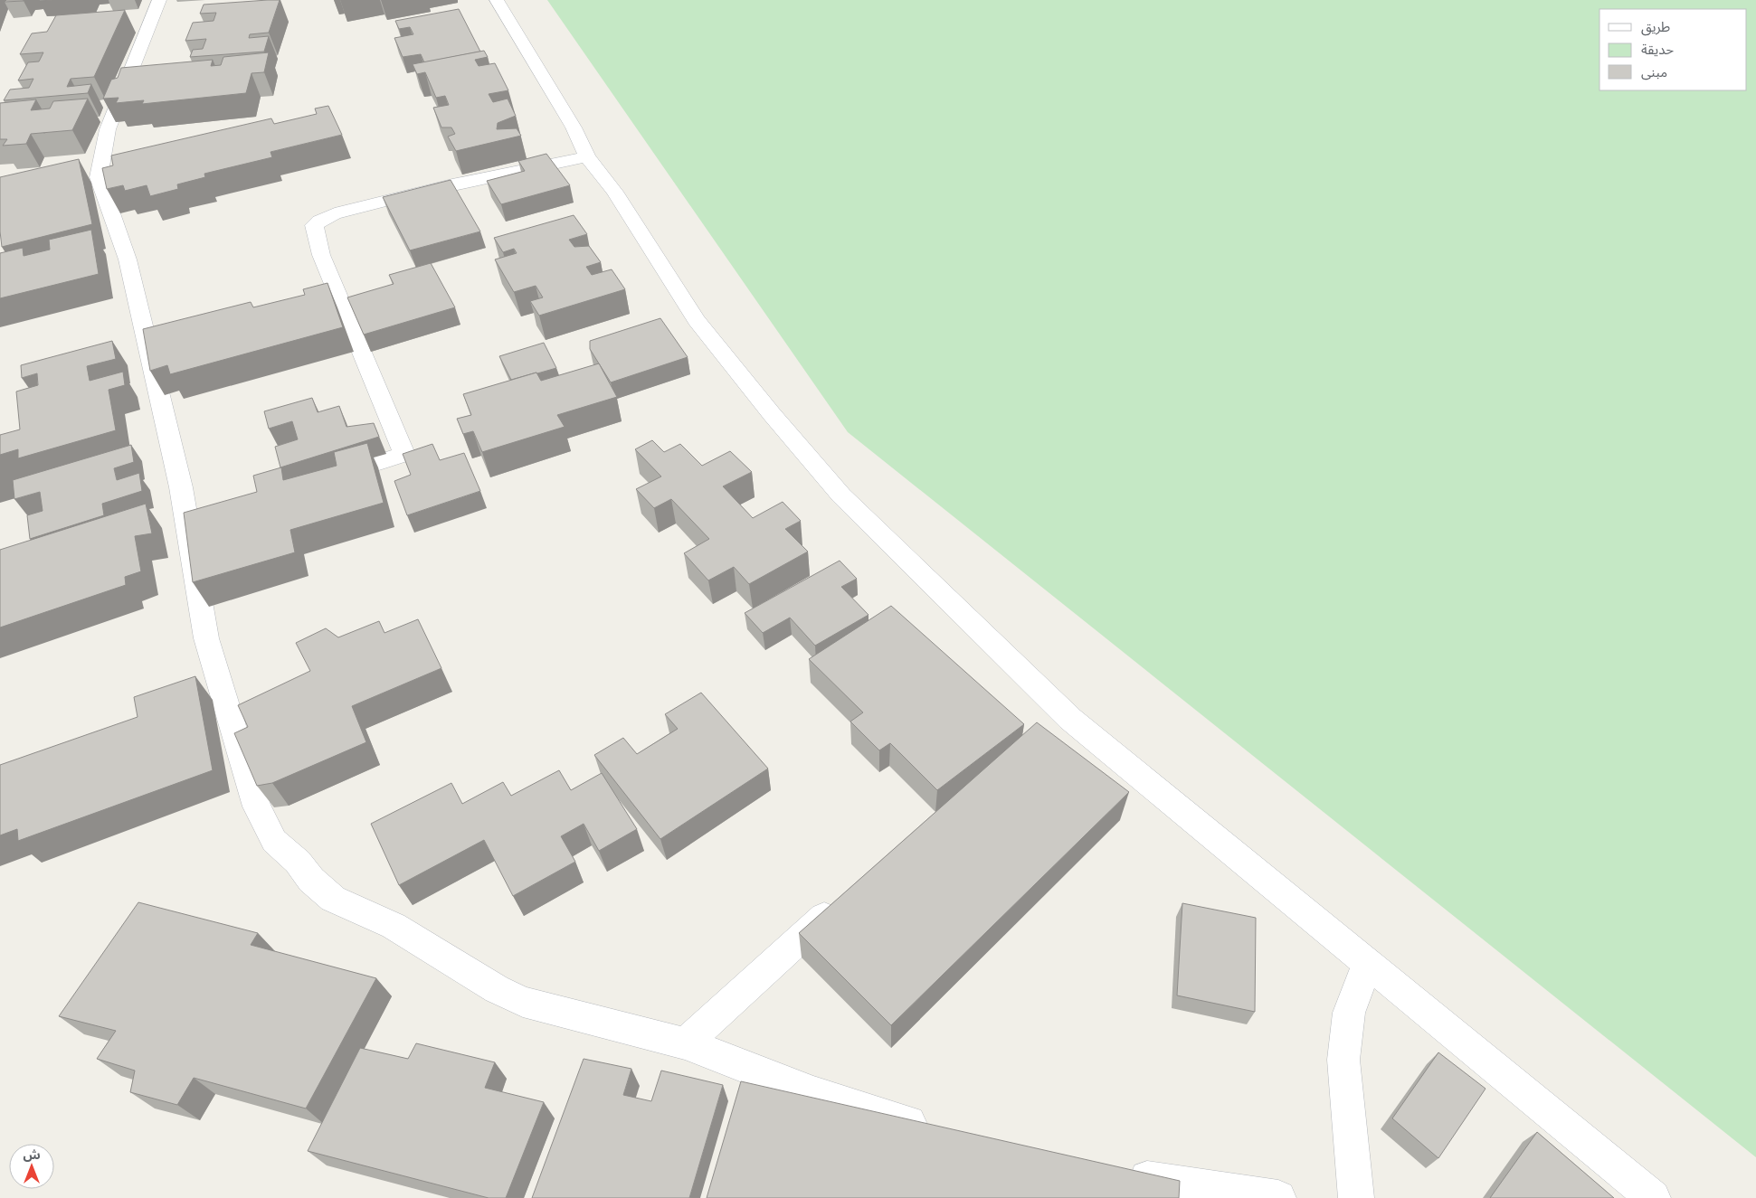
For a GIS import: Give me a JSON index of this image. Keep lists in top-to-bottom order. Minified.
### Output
{"legend":["طريق","حديقة","مبنى"],"north":"top"}
